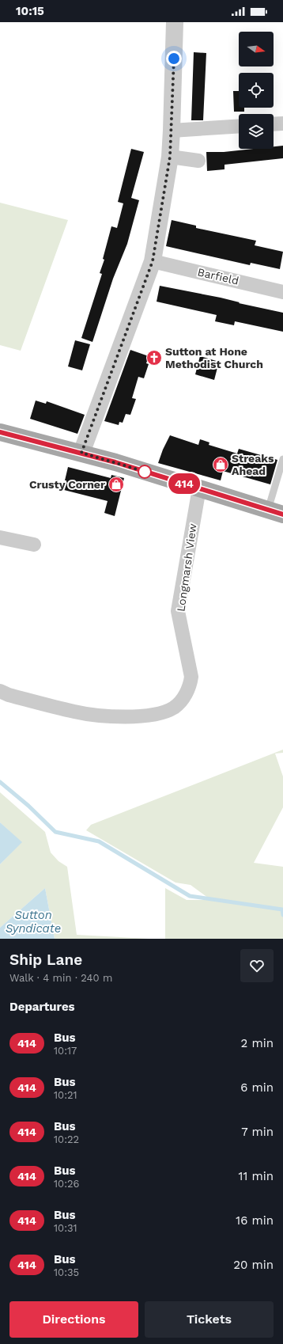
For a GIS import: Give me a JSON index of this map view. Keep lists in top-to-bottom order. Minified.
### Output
{"streets":{"street":["Barfield","Longmarsh View"]},"water":["Sutton Syndicate"],"places":{"church":["Sutton at Hone Methodist Church"],"shop":["Streaks Ahead","Crusty Corner"]},"lines":["bus line 414"],"north":"right","page":{"status":"10:15","on_map":"414","heading":[["Ship Lane","Walk · 4 min · 240 m"],"Departures"],"list":[{"mark":"414","name":"Bus","note":"10:17","value":"2 min"},{"mark":"414","name":"Bus","note":"10:21","value":"6 min"},{"mark":"414","name":"Bus","note":"10:22","value":"7 min"},{"mark":"414","name":"Bus","note":"10:26","value":"11 min"},{"mark":"414","name":"Bus","note":"10:31","value":"16 min"},{"mark":"414","name":"Bus","note":"10:35","value":"20 min"}],"buttons":["Directions","Tickets"]}}
